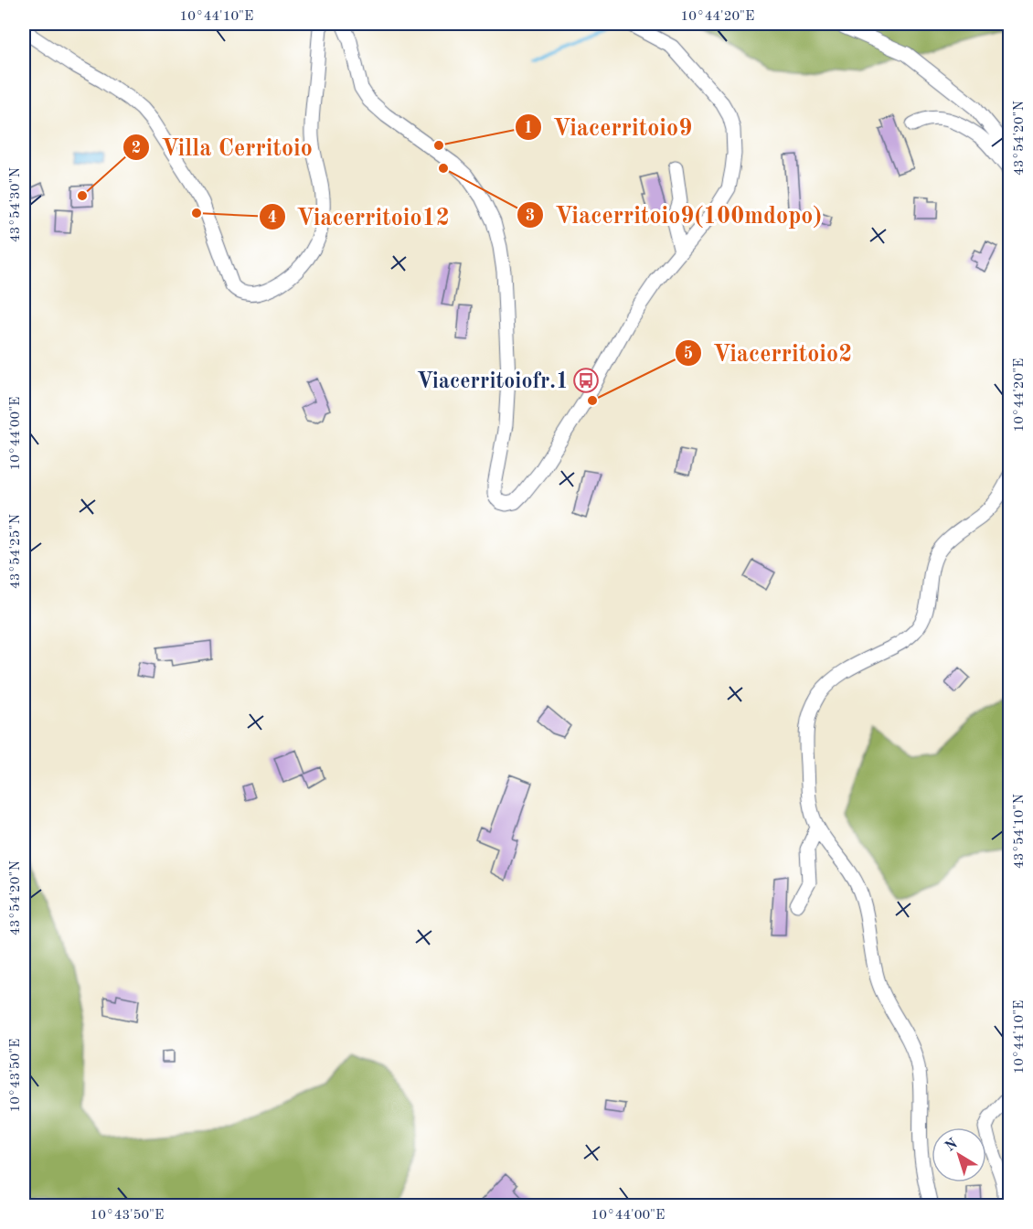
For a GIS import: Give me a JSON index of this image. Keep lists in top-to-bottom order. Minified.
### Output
{"places":{"other":["Viacerritoio9","Viacerritoio9(100mdopo)","Villa Cerritoio","Viacerritoio12","Viacerritoio2"],"bus stop":["Viacerritoiofr.1"]},"north":"top left","coordinates":["10°44'10\"E","10°44'20\"E","43°54'20\"N","43°54'30\"N","10°44'00\"E","43°54'25\"N","43°54'10\"N","10°43'50\"E"]}
